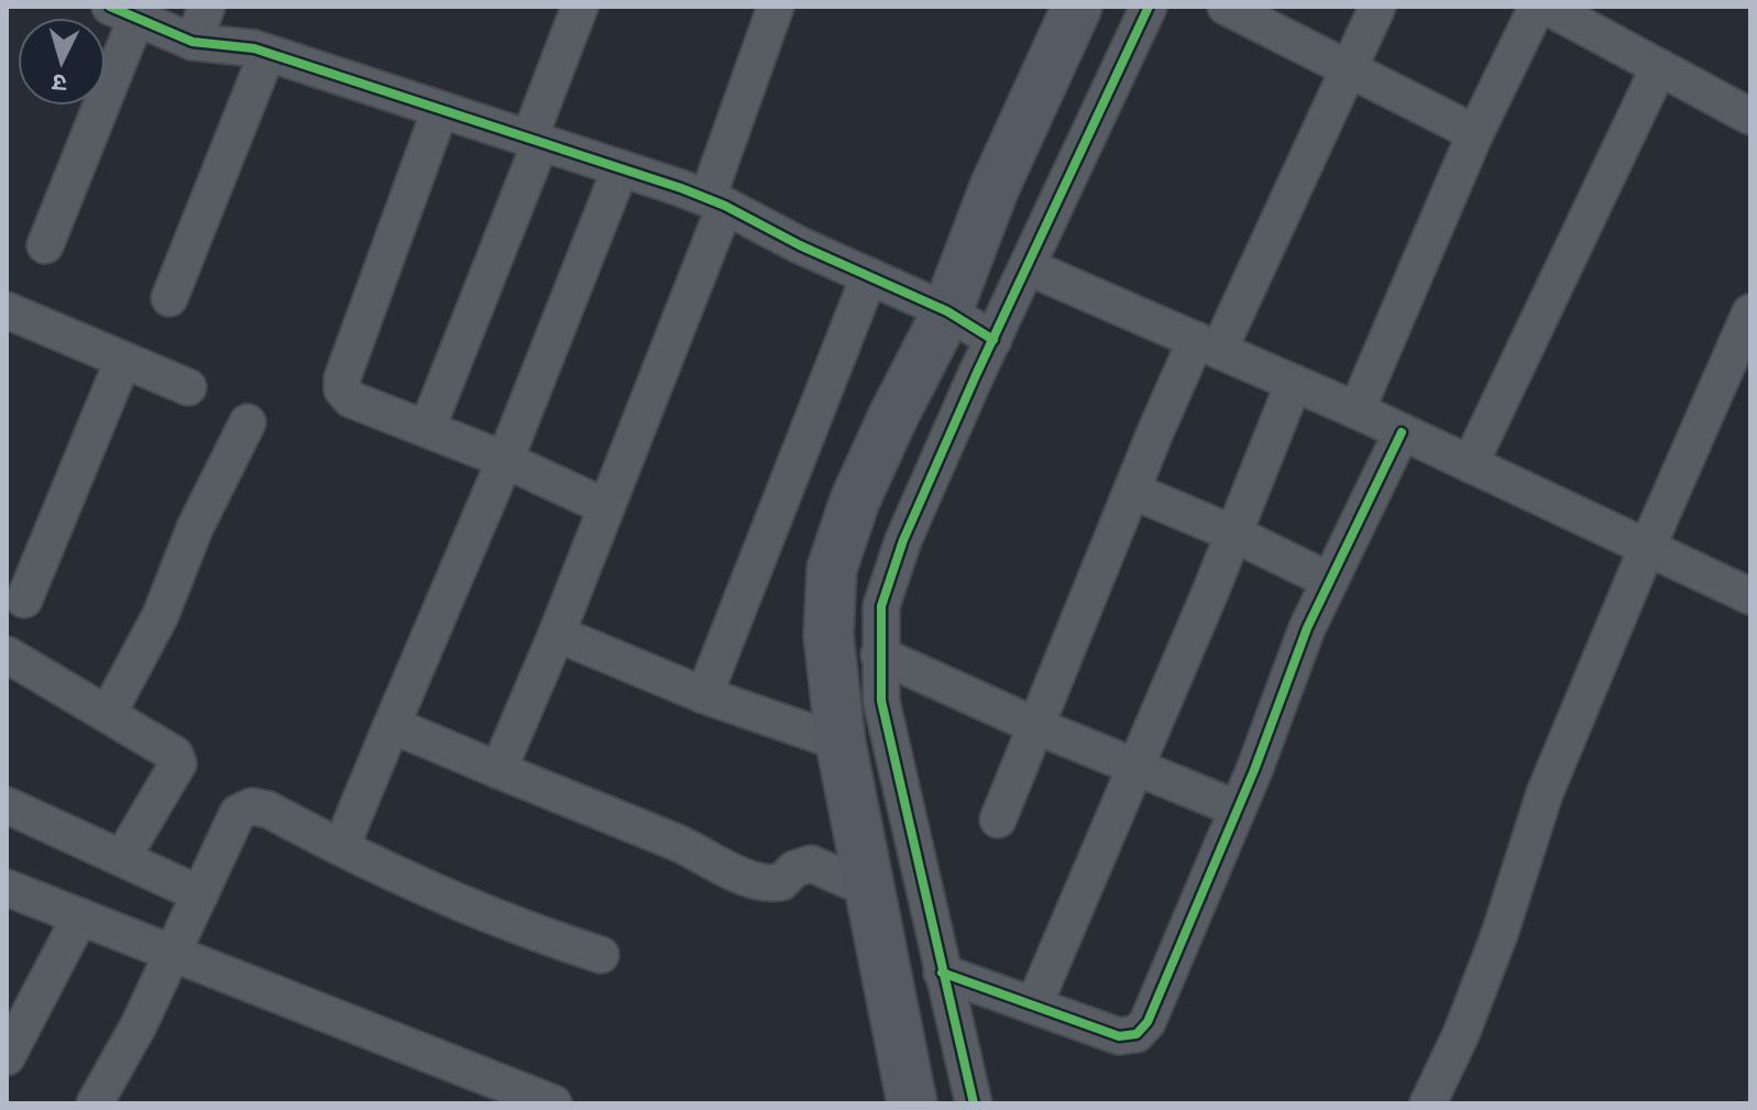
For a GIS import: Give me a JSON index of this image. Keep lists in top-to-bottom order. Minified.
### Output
{"north":"bottom"}
